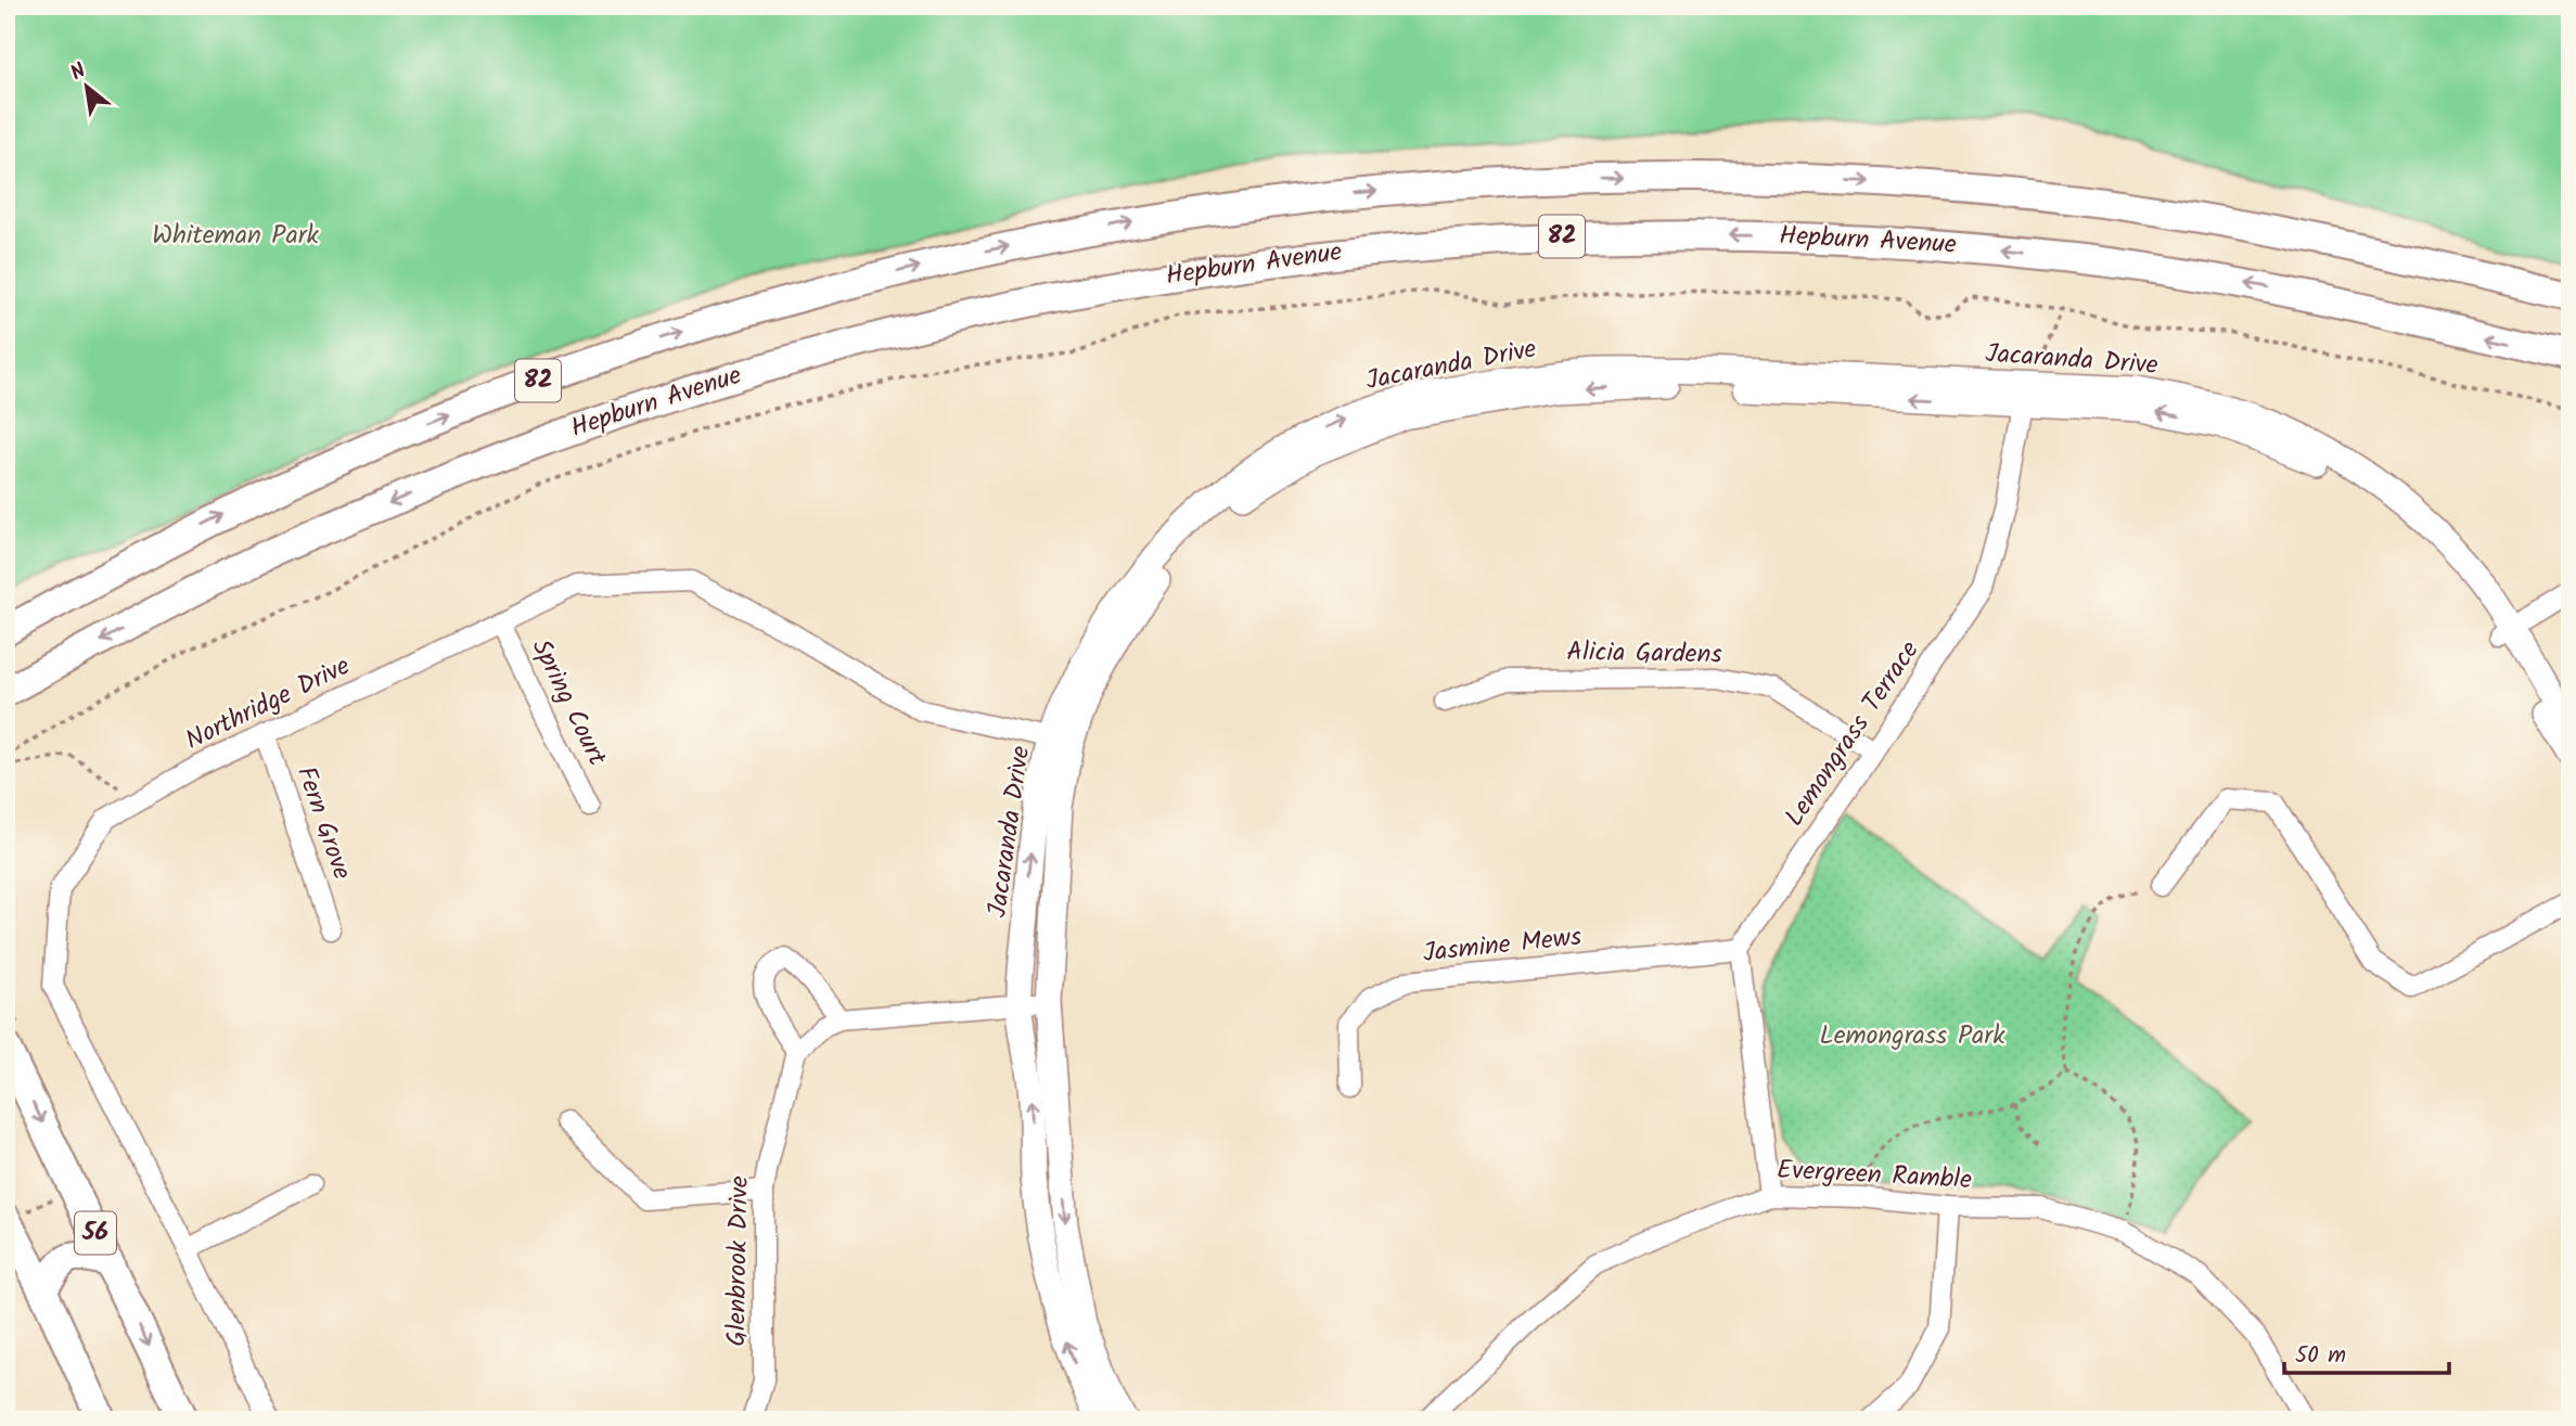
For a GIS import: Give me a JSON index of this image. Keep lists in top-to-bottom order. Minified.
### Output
{"streets":{"main road":["82","Hepburn Avenue","56"],"street":["Jacaranda Drive","Alicia Gardens","Spring Court","Northridge Drive","Lemongrass Terrace","Fern Grove","Jasmine Mews","Evergreen Ramble","Glenbrook Drive"]},"crossings":[["Jacaranda Drive","Northridge Drive"],["Jacaranda Drive","Lemongrass Terrace"],["Alicia Gardens","Lemongrass Terrace"],["Spring Court","Northridge Drive"],["Northridge Drive","Fern Grove"],["Lemongrass Terrace","Jasmine Mews"]],"parks":["Whiteman Park","Lemongrass Park"],"scale_bar":"50 m","north":"top left"}
